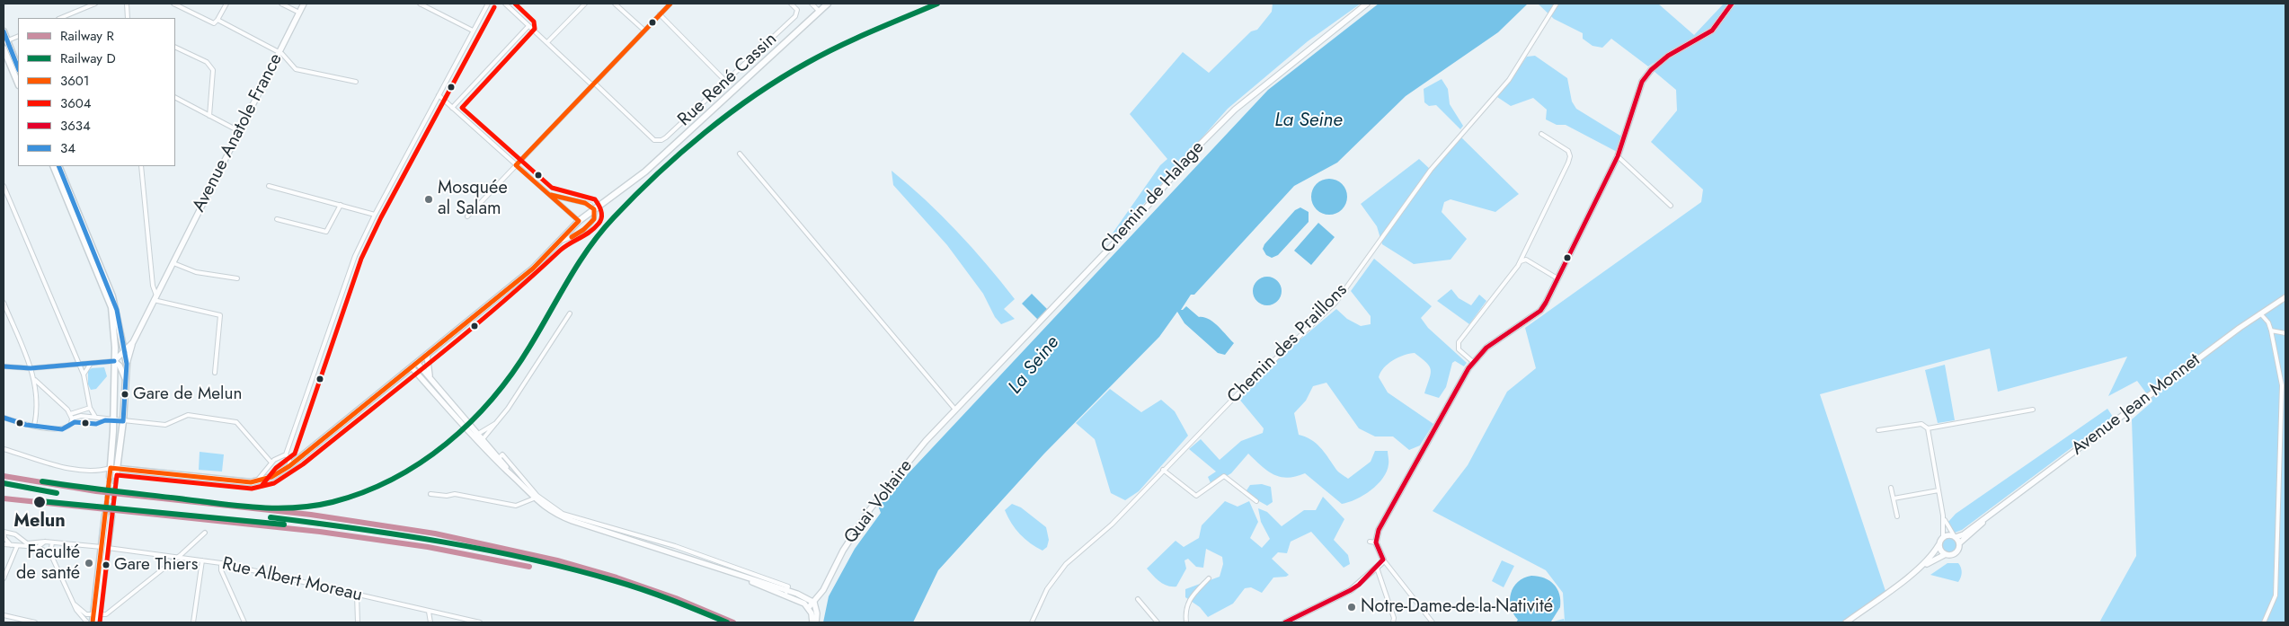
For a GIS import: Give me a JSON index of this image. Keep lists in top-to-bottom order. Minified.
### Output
{"streets":{"street":["Rue René Cassin","Avenue Anatole France","Chemin de Halage","Chemin des Praillons","Avenue Jean Monnet","Quai Voltaire","Rue Albert Moreau"]},"crossings":[["Chemin de Halage","Quai Voltaire"]],"water":["La Seine"],"places":["Mosquée al Salam","Gare de Melun","Melun","Faculté de santé","Gare Thiers","Notre-Dame-de-la-Nativité"],"lines":["rail line D","transit line 3601","transit line 3604","transit line 3634","transit line 34","rail line R"],"legend":["Railway R","Railway D","3601","3604","3634","34"]}
